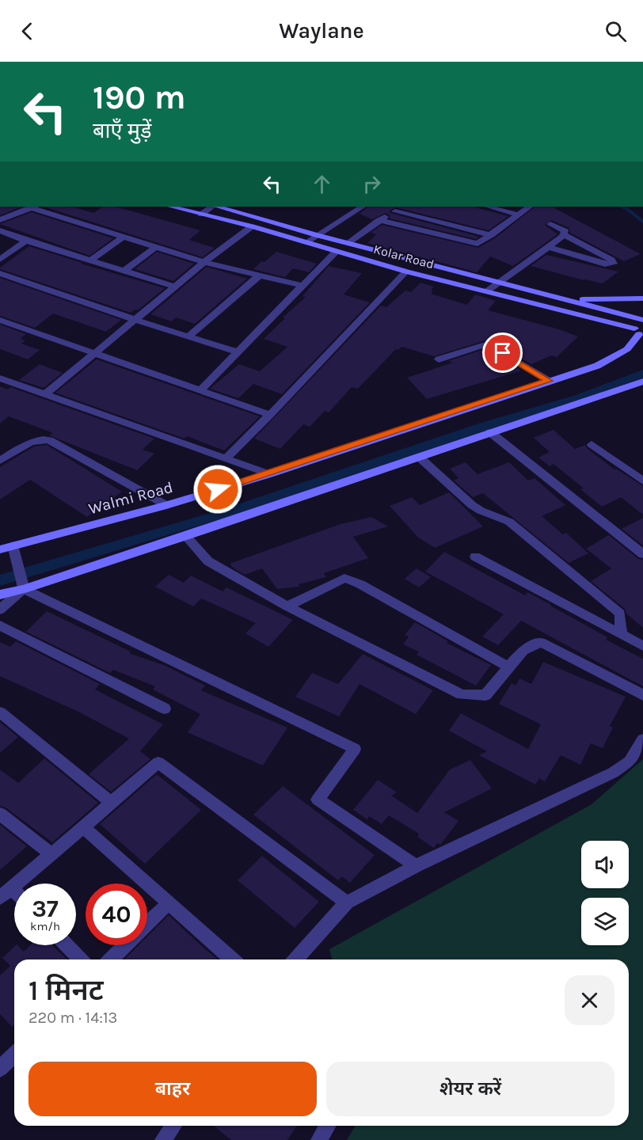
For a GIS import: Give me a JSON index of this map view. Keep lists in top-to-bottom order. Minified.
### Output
{"streets":{"street":["Kolar Road","Walmi Road"]},"crossings":[["Kolar Road","Walmi Road"]],"page":{"header":"Waylane","turn":["190 m","बाएँ मुड़ें"],"speed":"37 km/h","limit":"40","heading":["1 मिनट","220 m · 14:13"],"buttons":["बाहर","शेयर करें"]}}
